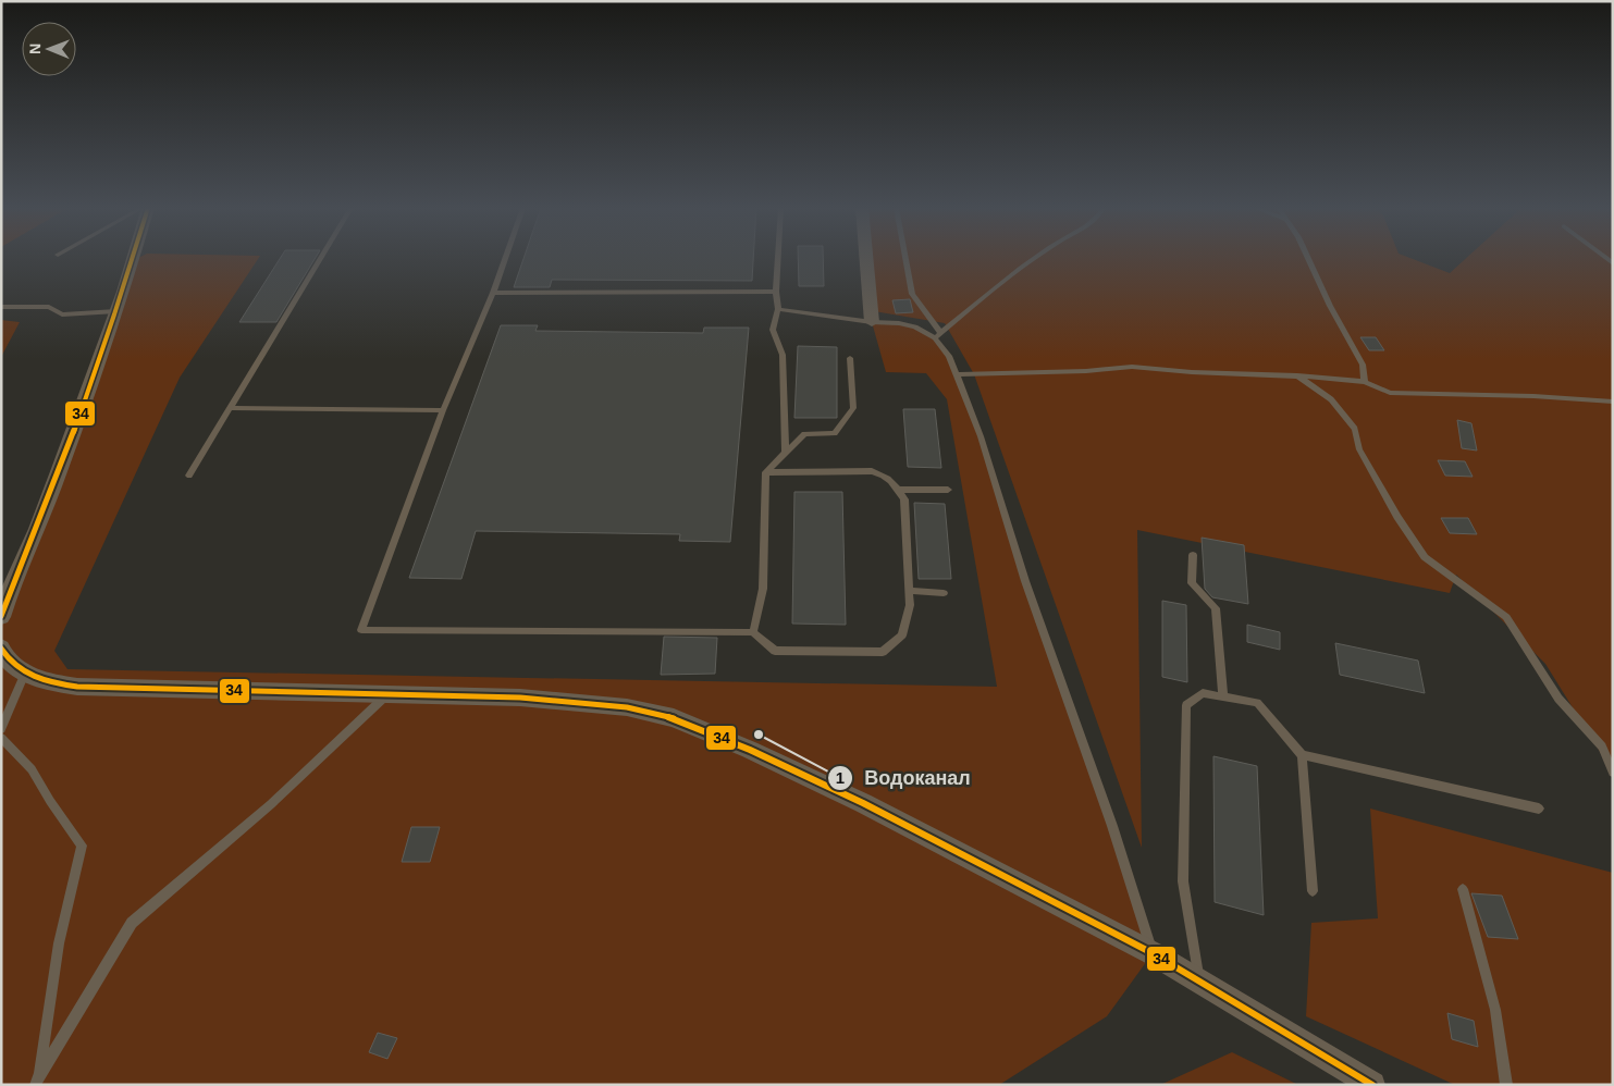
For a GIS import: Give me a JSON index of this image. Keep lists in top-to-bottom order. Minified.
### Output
{"places":["Водоканал"],"lines":["transit line 34"],"north":"left"}
